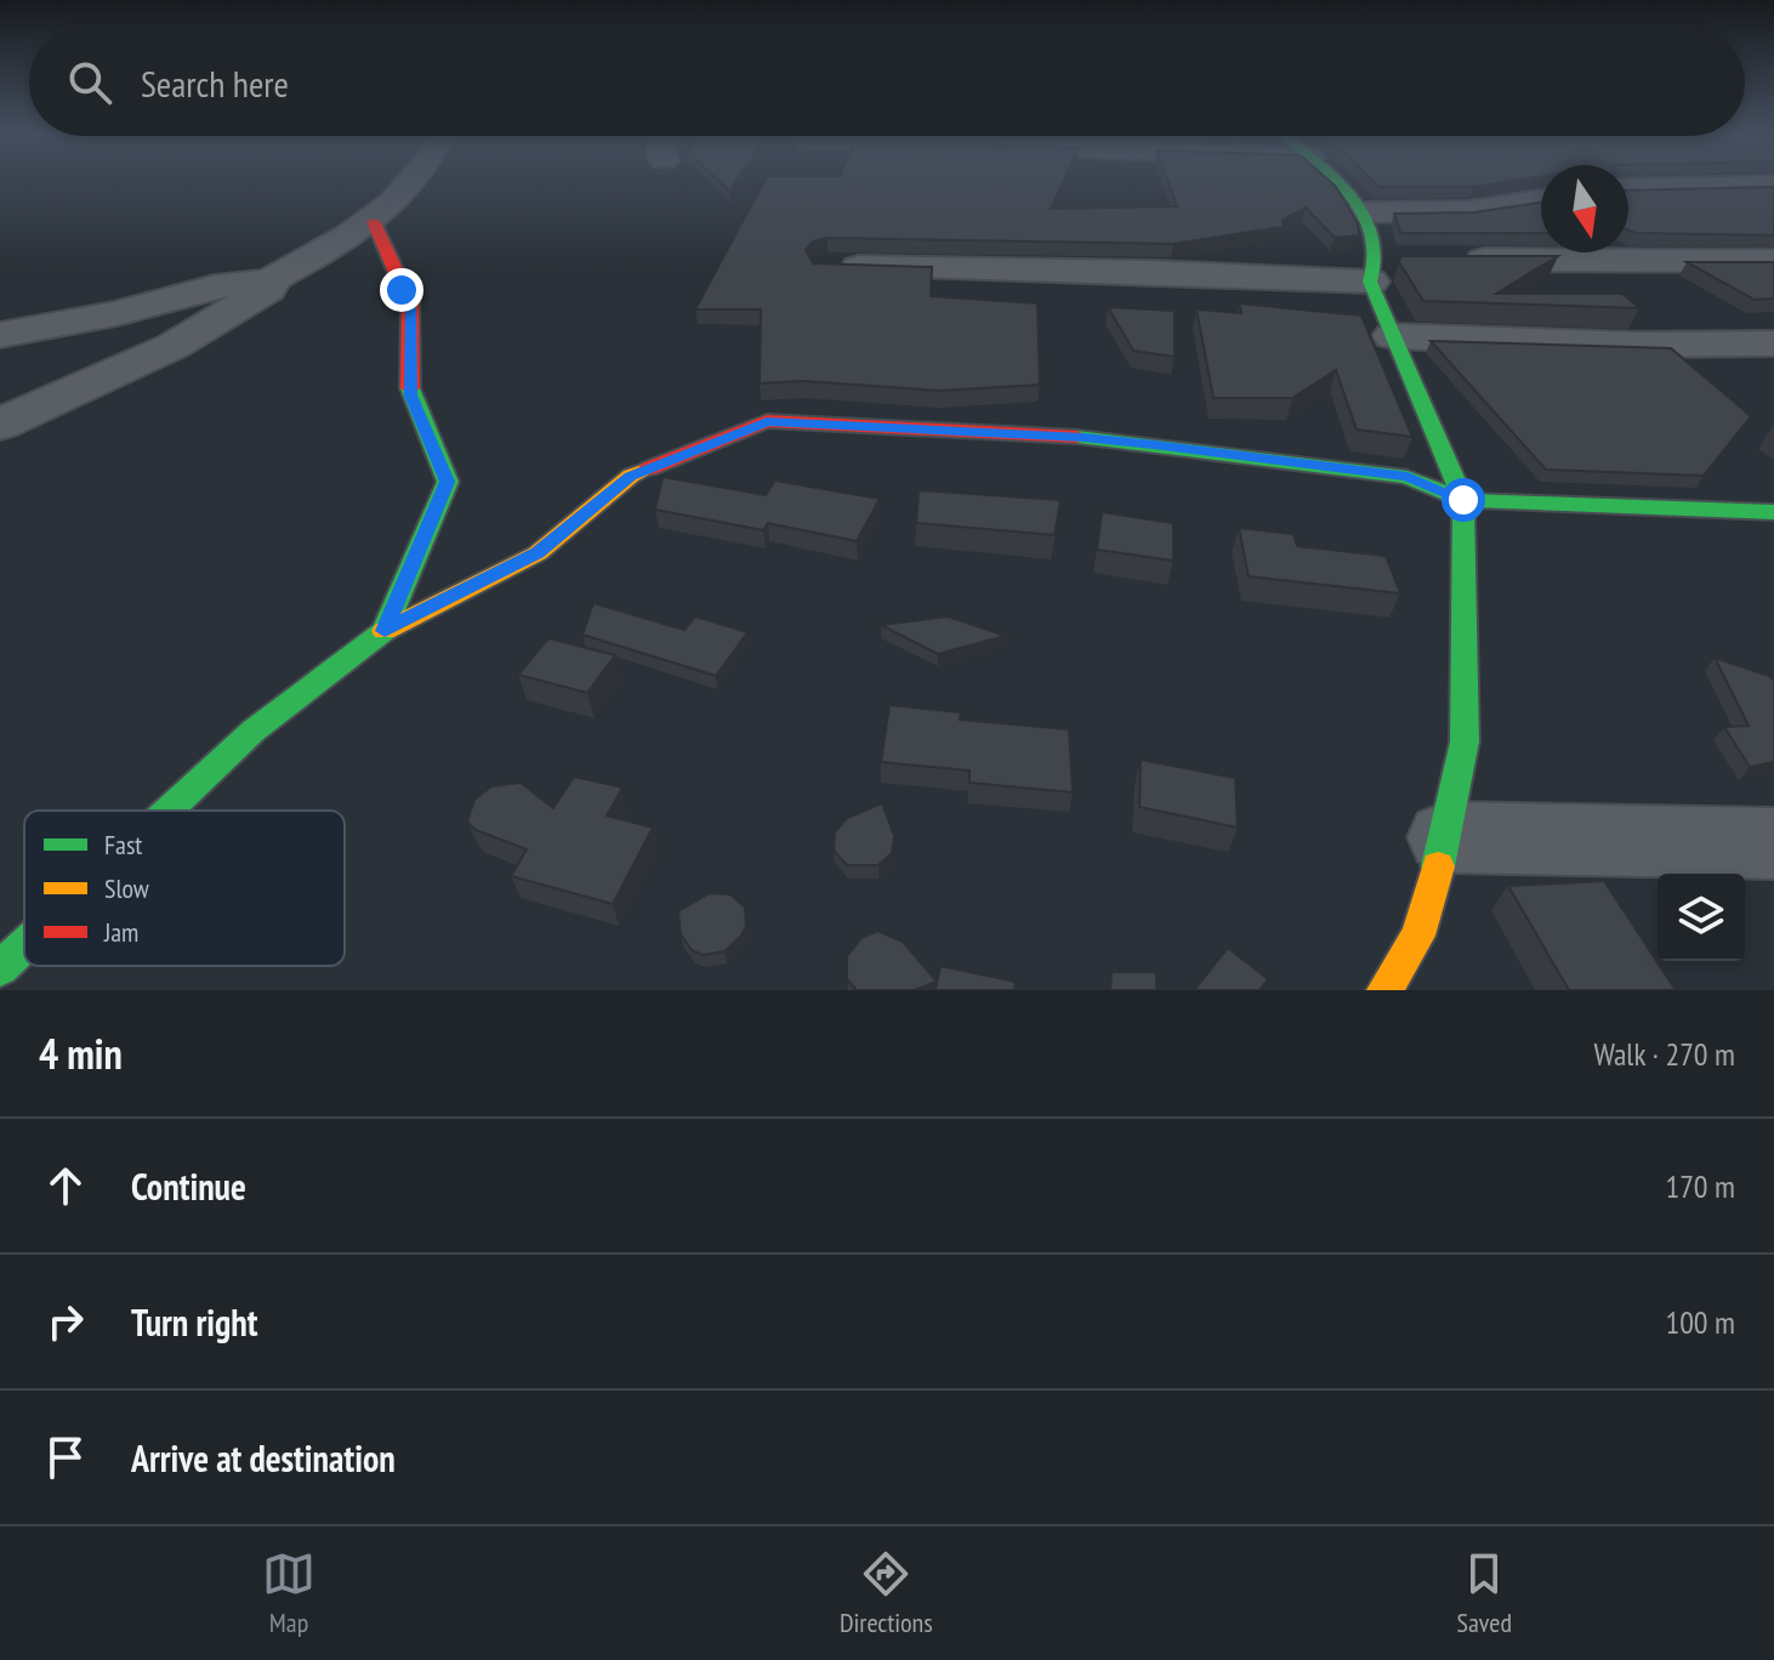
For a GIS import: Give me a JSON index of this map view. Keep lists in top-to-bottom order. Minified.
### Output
{"legend":["Fast","Slow","Jam"],"north":"bottom","page":{"search":"Search here","heading":["4 min","Walk · 270 m"],"list":[["Continue","170 m"],["Turn right","100 m"],"Arrive at destination"],"nav":["Map","Directions","Saved"]}}
